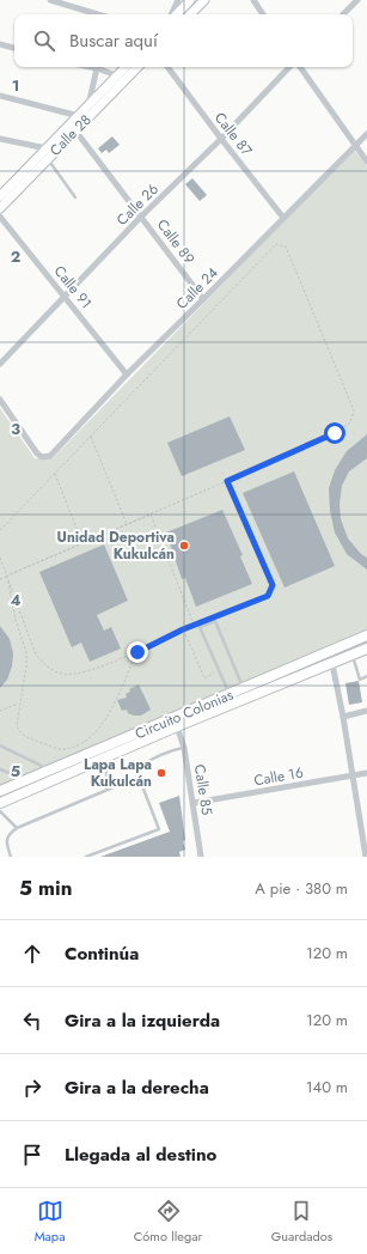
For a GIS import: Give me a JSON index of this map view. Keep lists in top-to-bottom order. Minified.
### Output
{"streets":{"main road":["Circuito Colonias"],"street":["Calle 87","Calle 28","Calle 26","Calle 89","Calle 91","Calle 24","Calle 16","Calle 85"]},"crossings":[["Calle 87","Calle 26"],["Calle 87","Calle 24"],["Calle 28","Calle 89"],["Calle 26","Calle 89"],["Calle 26","Calle 91"],["Calle 89","Calle 24"],["Calle 91","Calle 24"],["Circuito Colonias","Calle 85"],["Calle 16","Calle 85"]],"places":["Unidad Deportiva Kukulcán","Lapa Lapa Kukulcán"],"page":{"search":"Buscar aquí","heading":["5 min","A pie · 380 m"],"list":[["Continúa","120 m"],["Gira a la izquierda","120 m"],["Gira a la derecha","140 m"],"Llegada al destino"],"nav":["Mapa","Cómo llegar","Guardados"]},"grid":{"rows":["1","2","3","4","5"]}}
